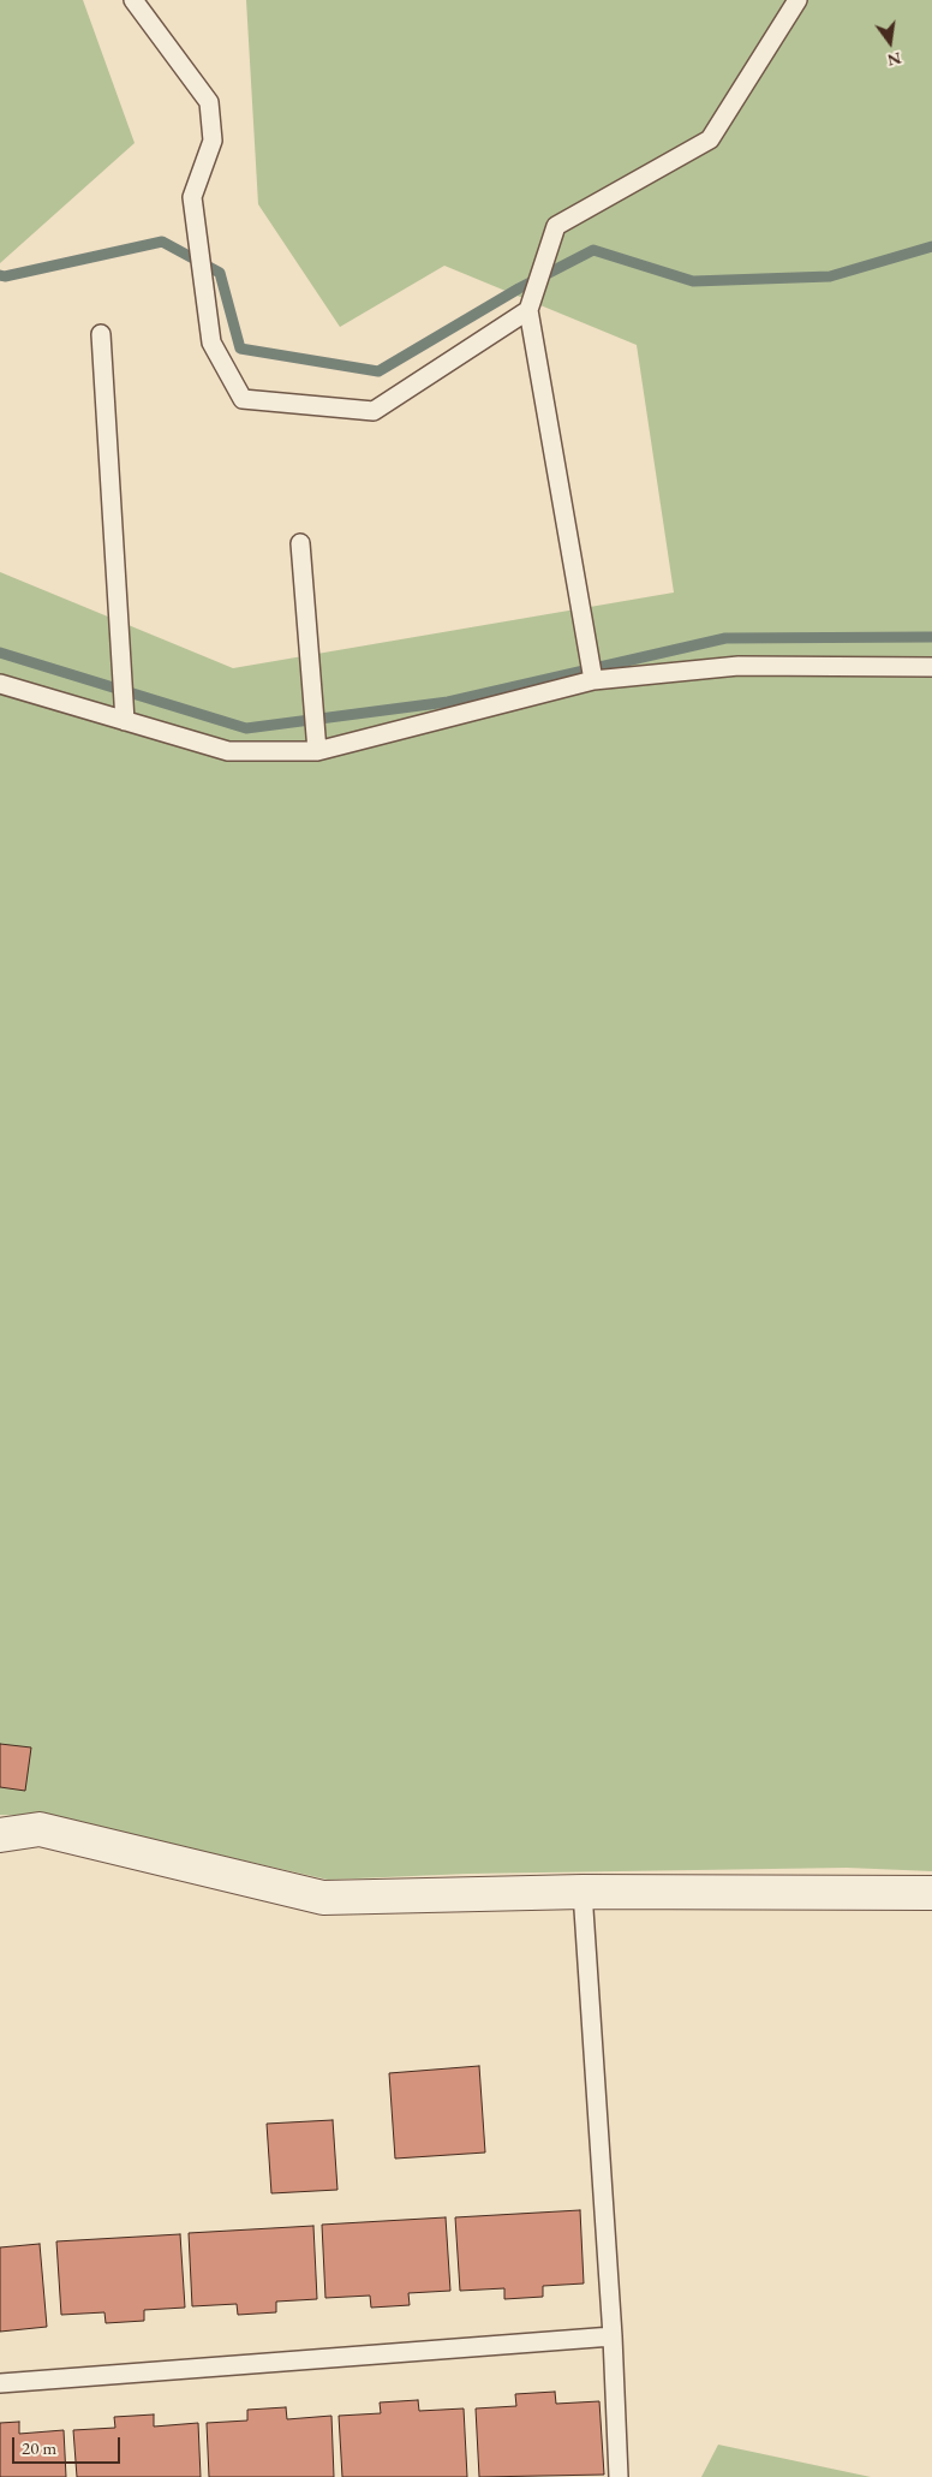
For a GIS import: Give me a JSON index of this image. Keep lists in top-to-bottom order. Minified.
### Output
{"scale_bar":"20 m","north":"bottom"}
